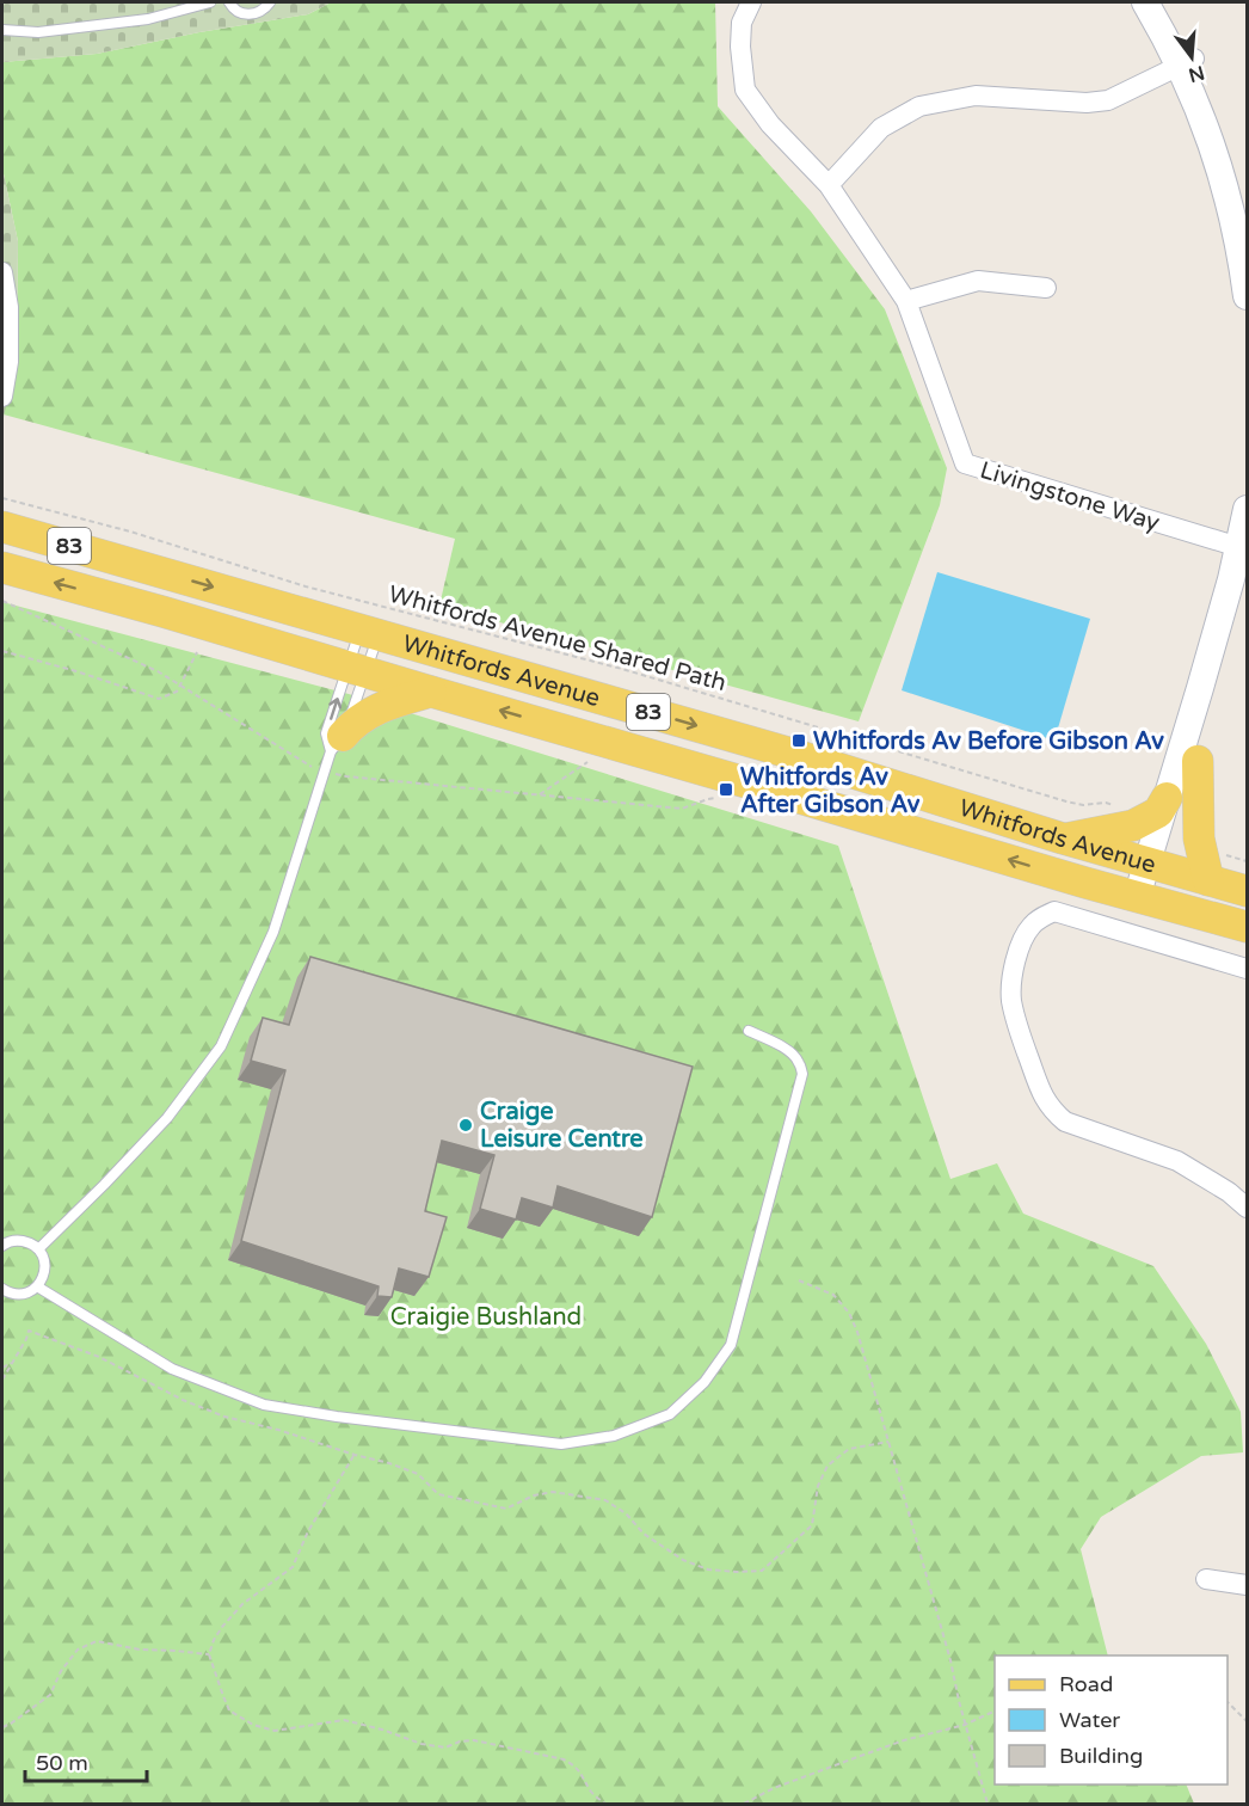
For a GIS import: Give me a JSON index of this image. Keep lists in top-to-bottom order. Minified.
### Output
{"streets":{"main road":["83","Whitfords Avenue"],"street":["Livingstone Way"],"path":["Whitfords Avenue Shared Path"]},"parks":["Craigie Bushland"],"places":{"transit":["Whitfords Av Before Gibson Av","Whitfords Av After Gibson Av"],"other":["Craige Leisure Centre"]},"legend":["Road","Water","Building"],"scale_bar":"50 m","north":"bottom"}
